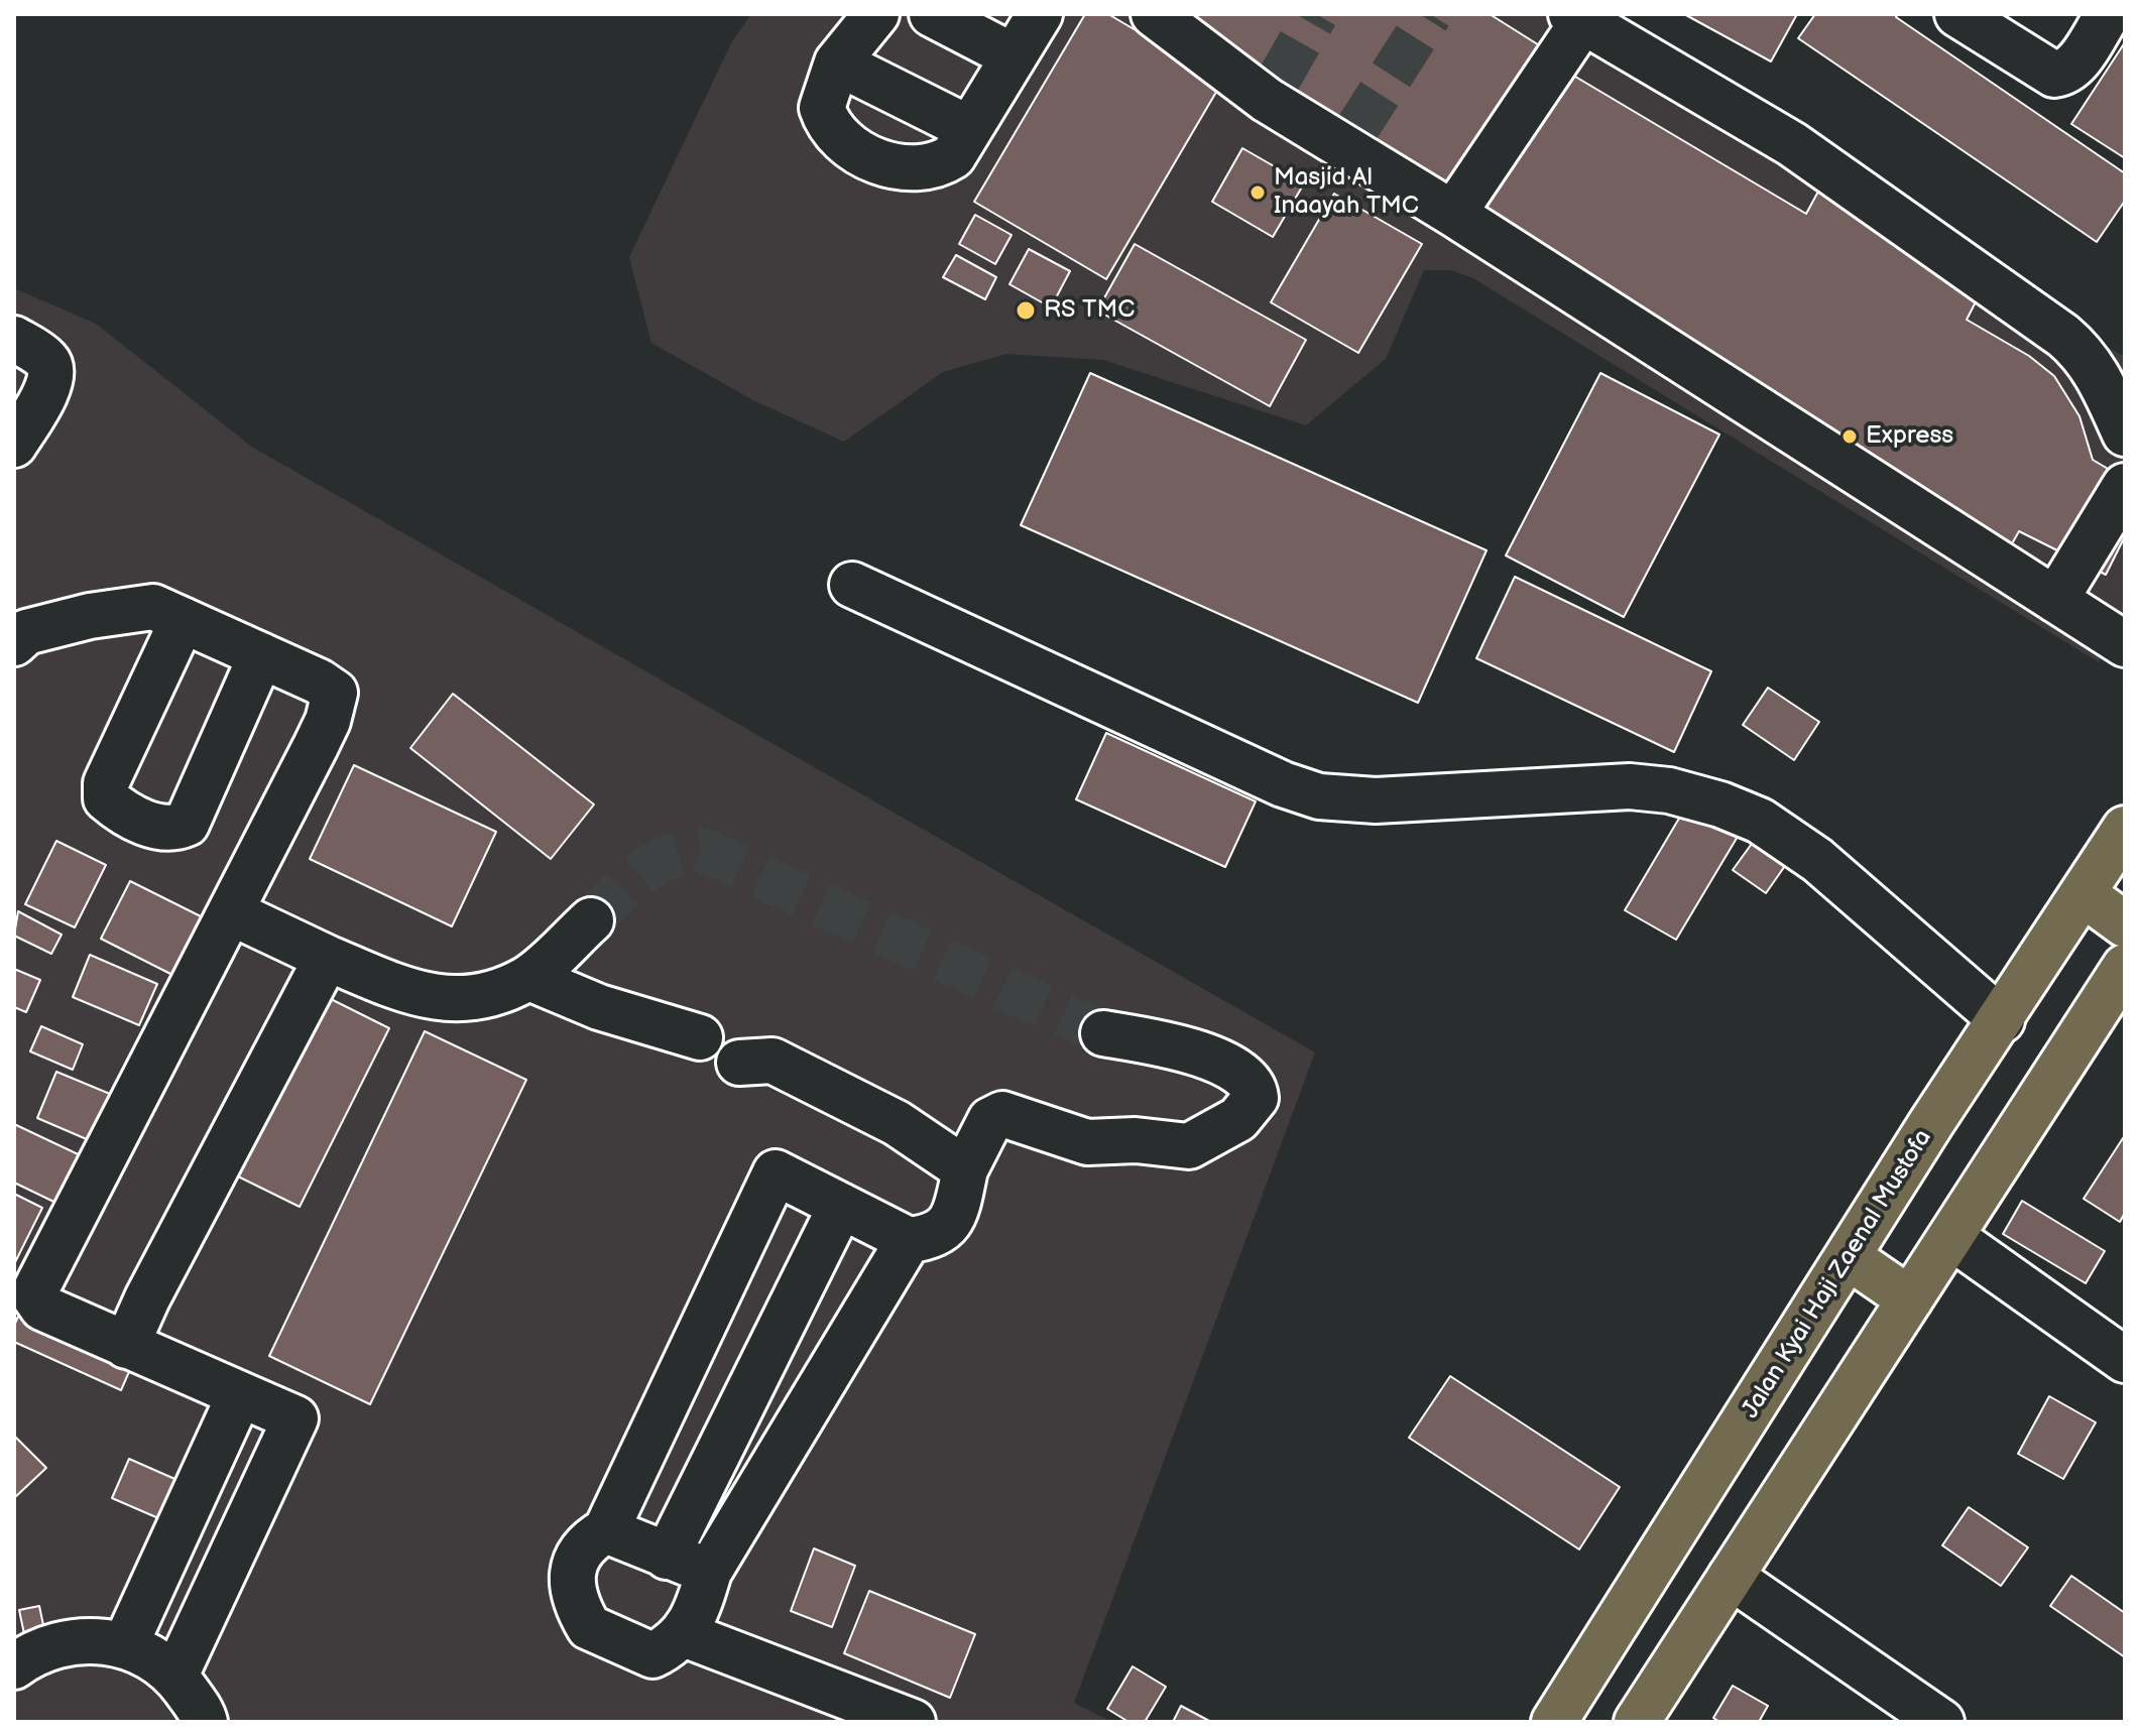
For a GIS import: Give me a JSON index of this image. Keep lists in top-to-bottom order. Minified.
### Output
{"streets":{"main road":["Jalan Kyai Haji Zaenal Mustofa"]},"places":["Masjid Al Inaayah TMC","RS TMC","Express"]}
